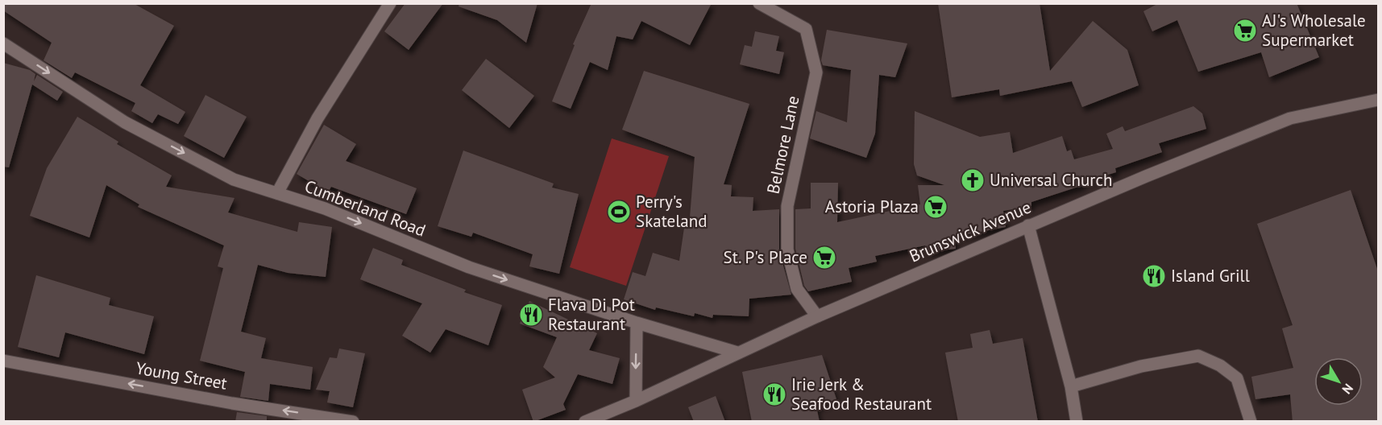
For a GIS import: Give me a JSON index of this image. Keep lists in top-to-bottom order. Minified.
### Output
{"streets":{"street":["Belmore Lane","Cumberland Road","Brunswick Avenue","Young Street"]},"crossings":[["Belmore Lane","Brunswick Avenue"],["Cumberland Road","Brunswick Avenue"]],"one_way":["Cumberland Road","Young Street"],"places":{"supermarket":["AJ's Wholesale Supermarket","Astoria Plaza","St. P's Place"],"church":["Universal Church"],"sports":["Perry's Skateland"],"restaurant":["Island Grill","Flava Di Pot Restaurant","Irie Jerk & Seafood Restaurant"]},"north":"bottom right"}
